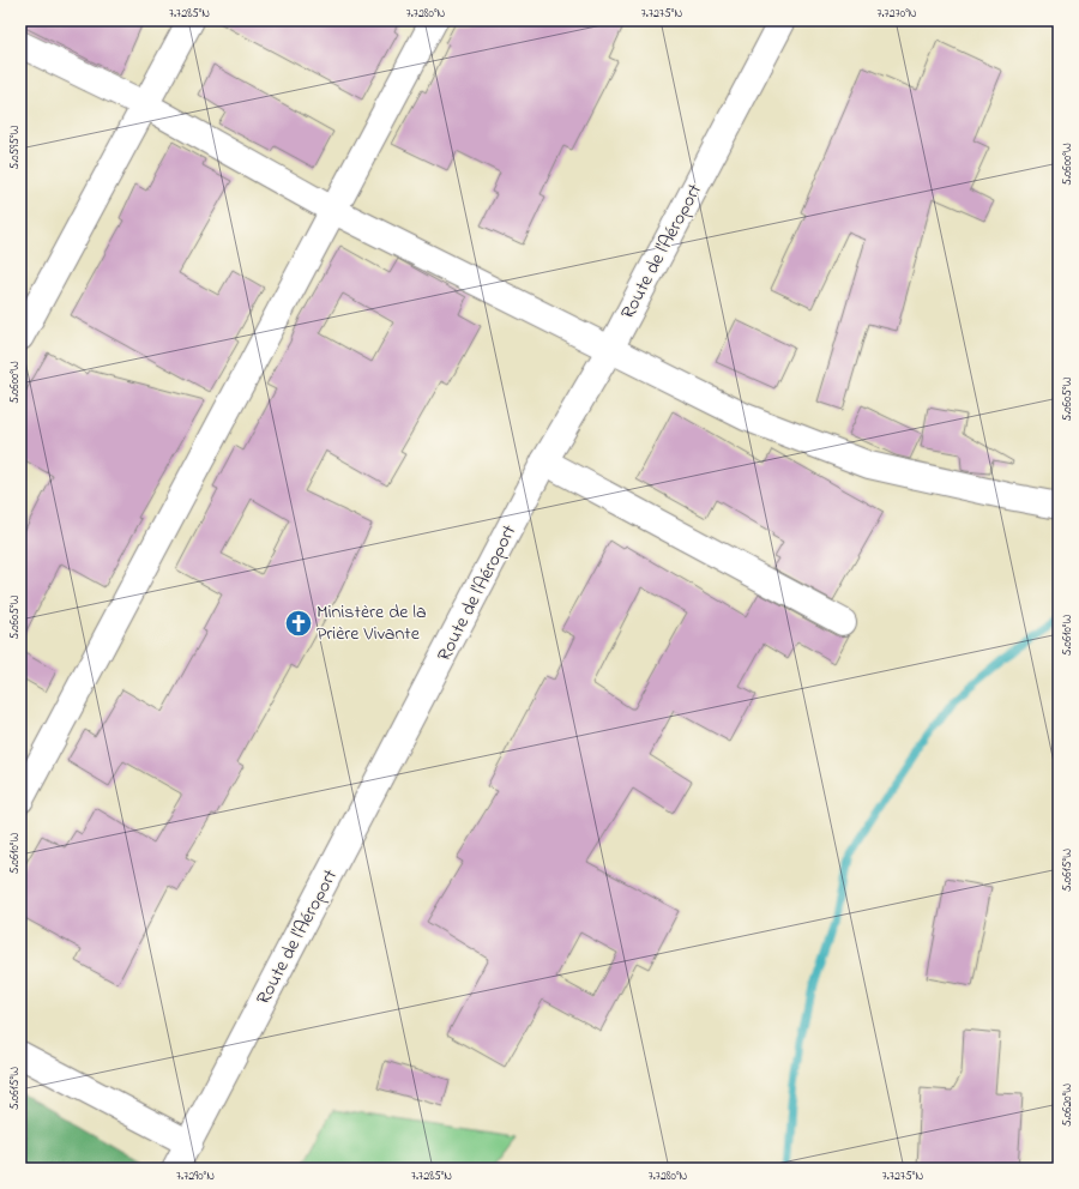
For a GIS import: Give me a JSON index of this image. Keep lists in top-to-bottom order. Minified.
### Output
{"streets":{"street":["Route de l'Aéroport"]},"places":{"church":["Ministère de la Prière Vivante"]},"coordinates":["7.7285°N","7.7280°N","7.7275°N","7.7270°N","5.0595°W","5.0600°W","5.0605°W","5.0610°W","5.0615°W","5.0620°W","7.7290°N"]}
